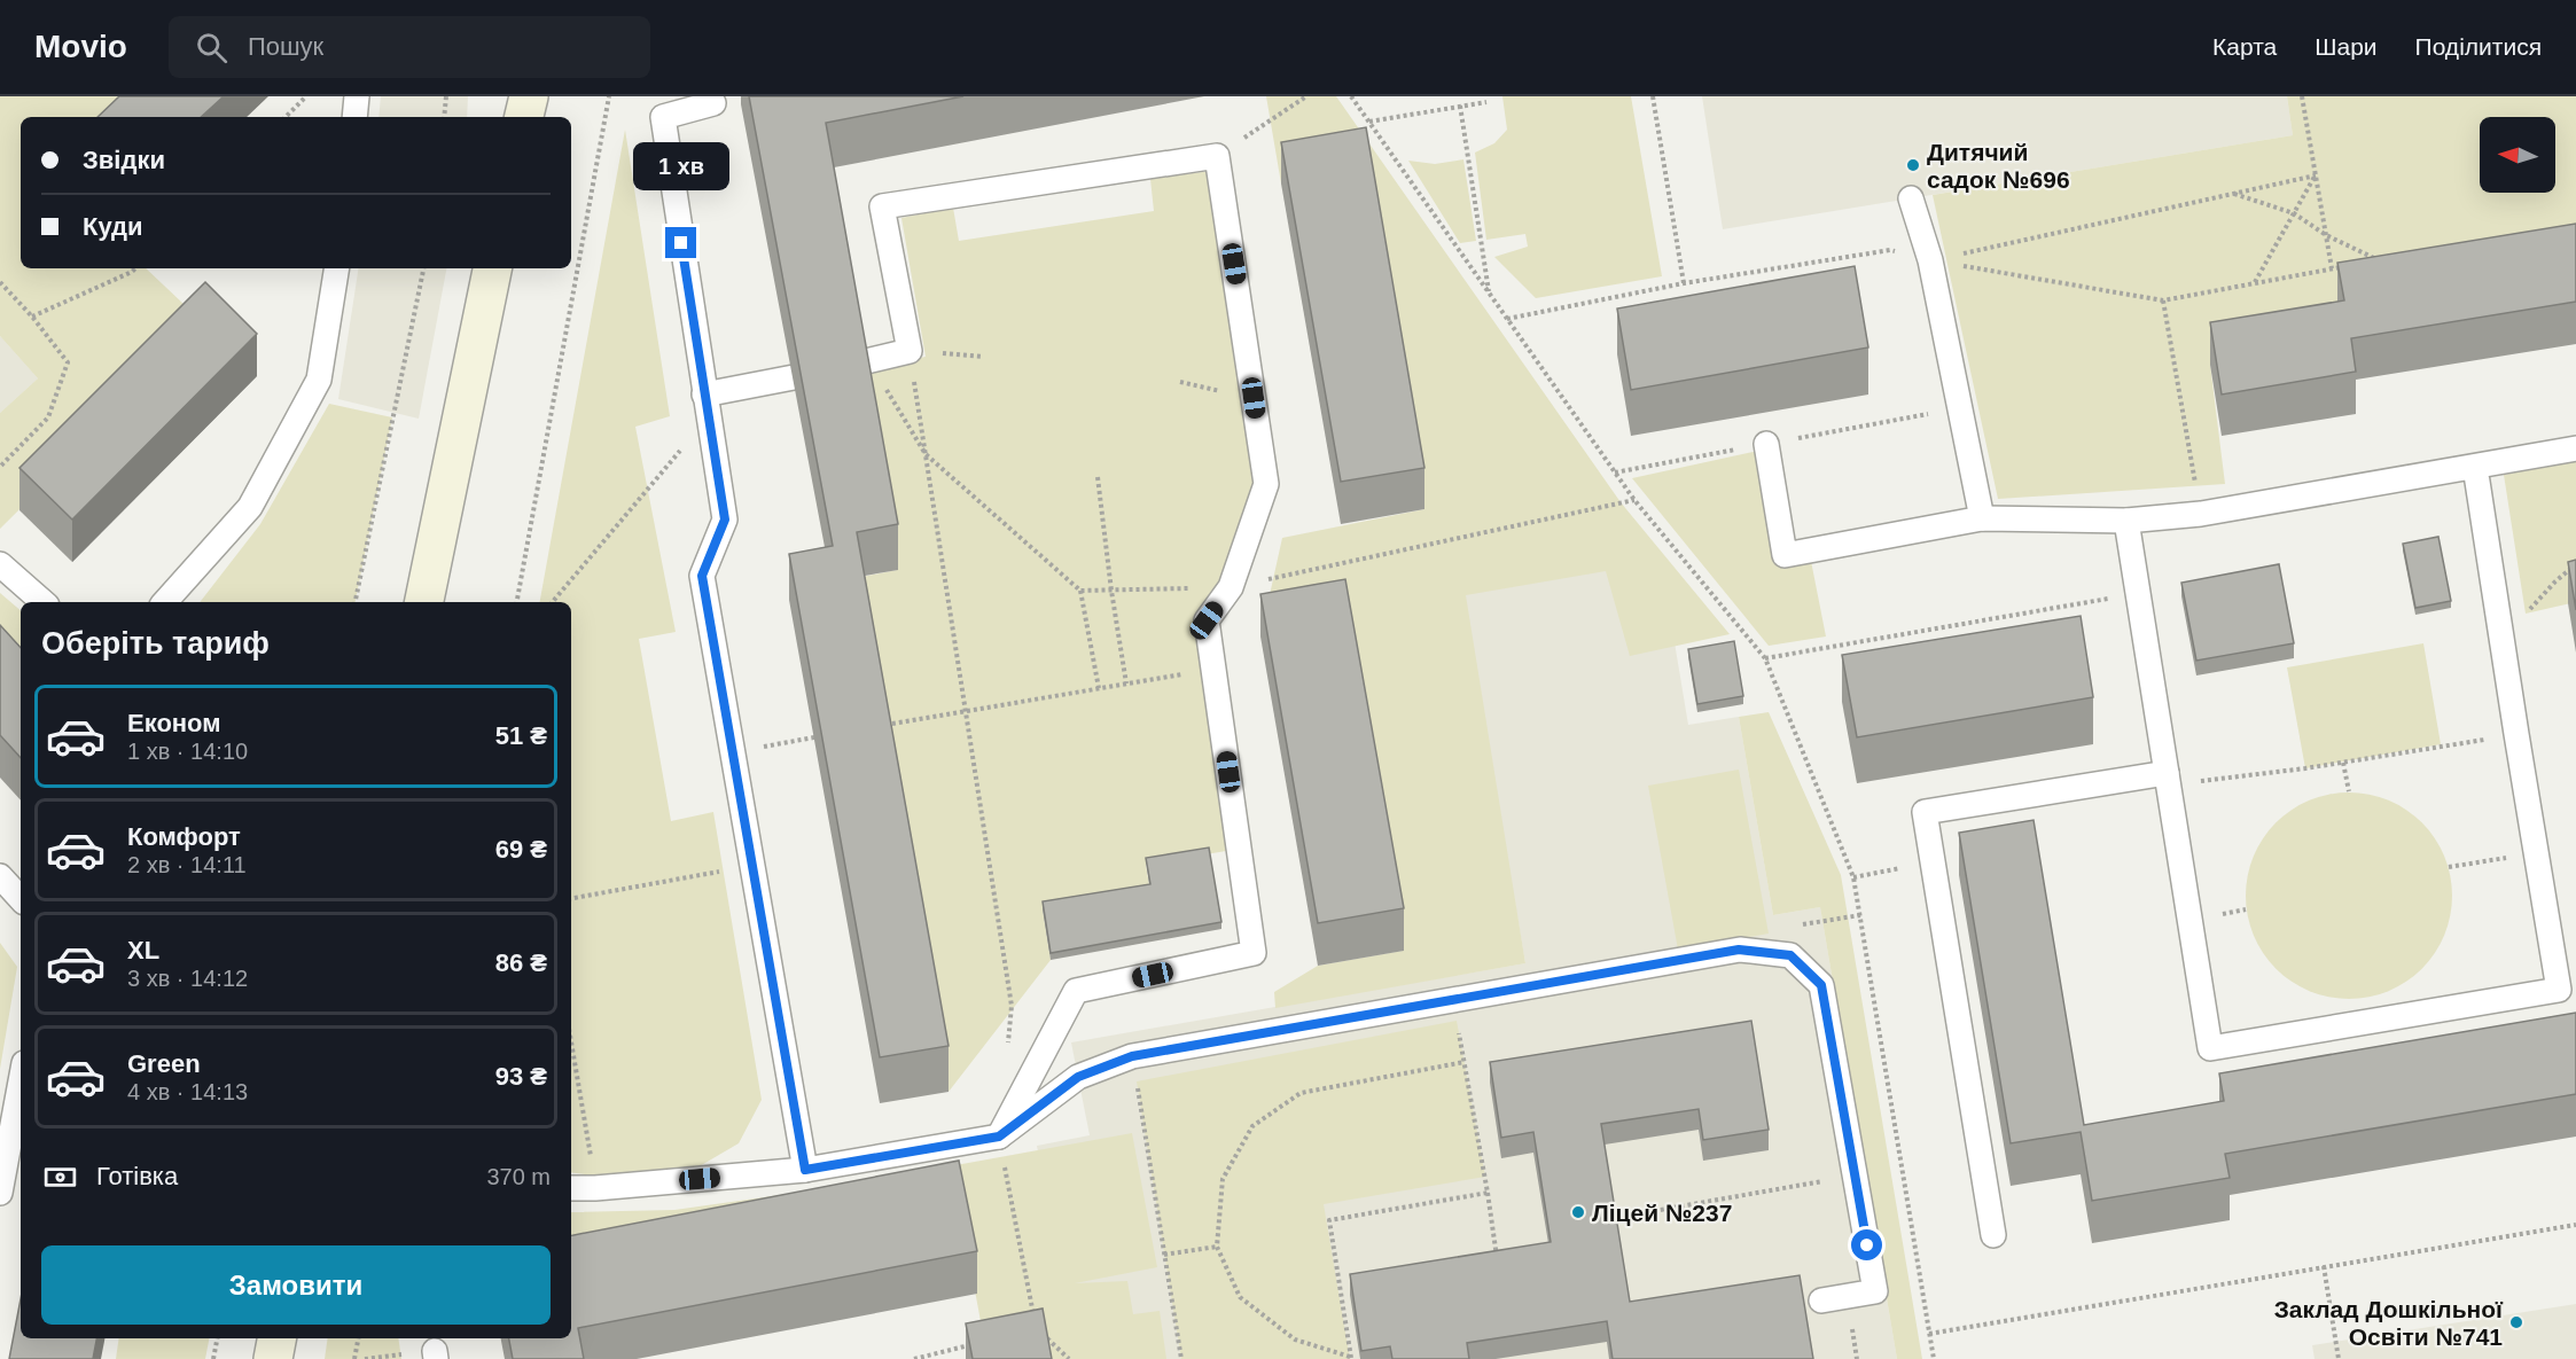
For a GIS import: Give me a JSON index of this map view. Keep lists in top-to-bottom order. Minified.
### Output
{"places":["Дитячий садок №696","Ліцей №237","Заклад Дошкільної Освіти №741"],"north":"left","page":{"header":"Movio","search":"Пошук","nav":["Карта","Шари","Поділитися"],"banner":["Звідки","Куди"],"bubble":"1 хв","heading":"Оберіть тариф","list":[{"name":"Економ","note":"1 хв · 14:10","value":"51 ₴"},{"name":"Комфорт","note":"2 хв · 14:11","value":"69 ₴"},{"name":"XL","note":"3 хв · 14:12","value":"86 ₴"},{"name":"Green","note":"4 хв · 14:13","value":"93 ₴"}],"pay":["Готівка","370 m"],"buttons":"Замовити"}}
